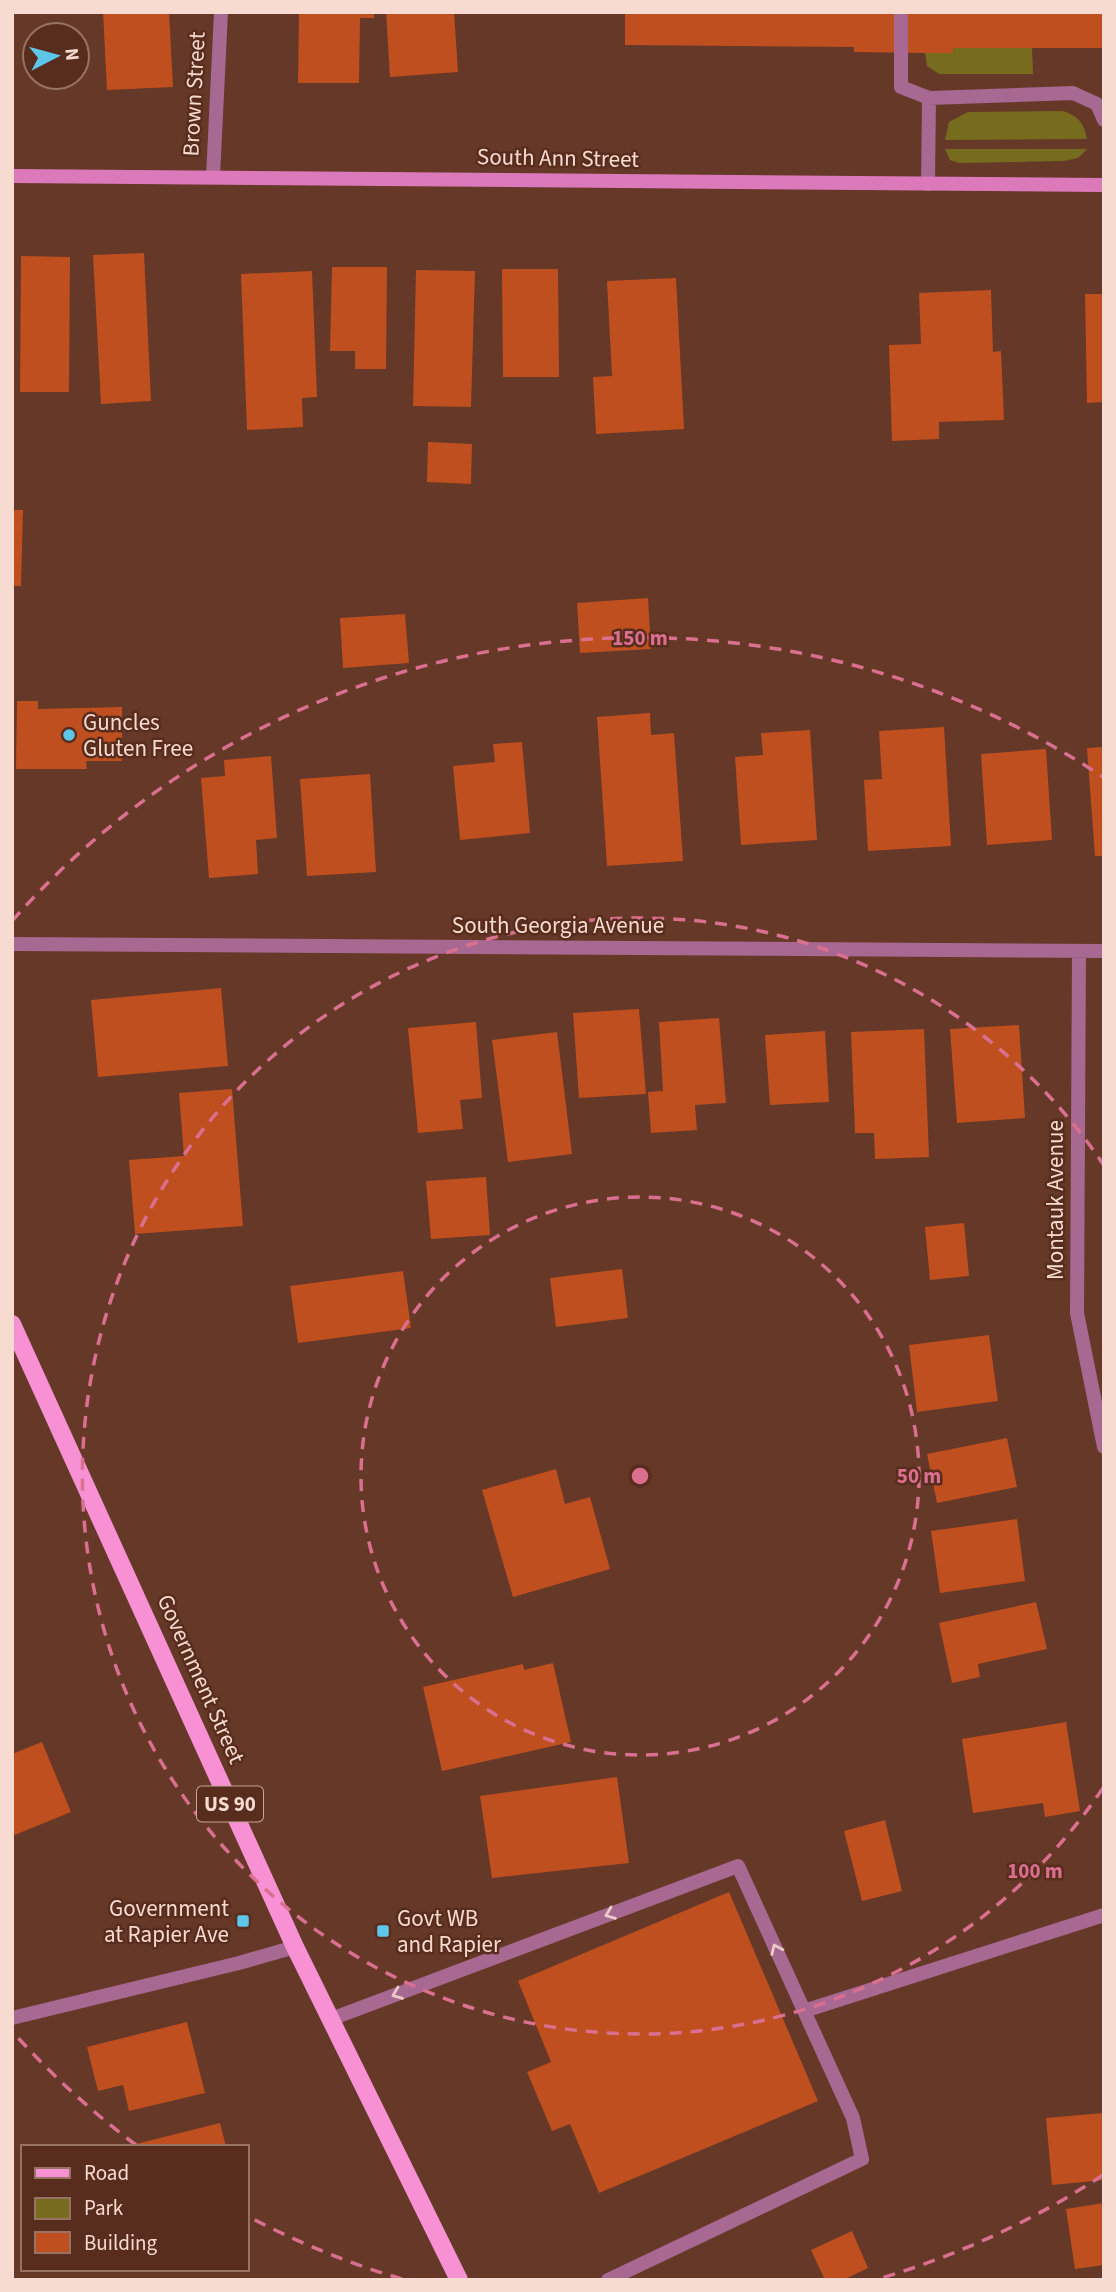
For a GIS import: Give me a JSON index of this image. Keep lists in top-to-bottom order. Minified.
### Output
{"streets":{"main road":["Government Street","US 90"],"street":["Brown Street","South Ann Street","South Georgia Avenue","Montauk Avenue"]},"crossings":[["Brown Street","South Ann Street"],["South Georgia Avenue","Montauk Avenue"]],"places":{"other":["Guncles Gluten Free"],"transit":["Government at Rapier Ave","Govt WB and Rapier"]},"legend":["Road","Park","Building"],"north":"right","rings":["150 m","50 m","100 m"]}
